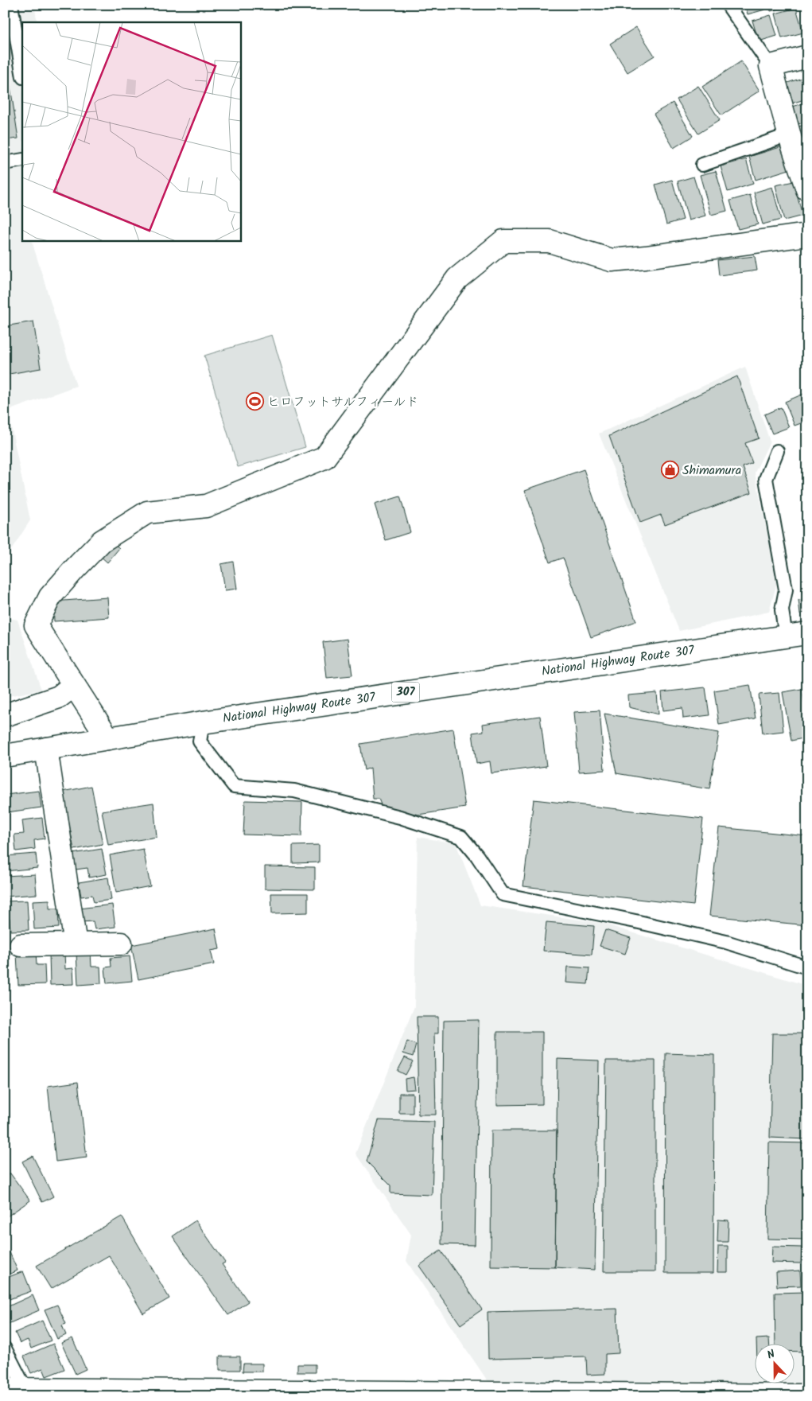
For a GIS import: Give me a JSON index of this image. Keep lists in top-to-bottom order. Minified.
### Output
{"streets":{"main road":["National Highway Route 307","307"]},"places":{"sports":["ヒロフットサルフィールド"],"shop":["Shimamura"]},"north":"top"}
